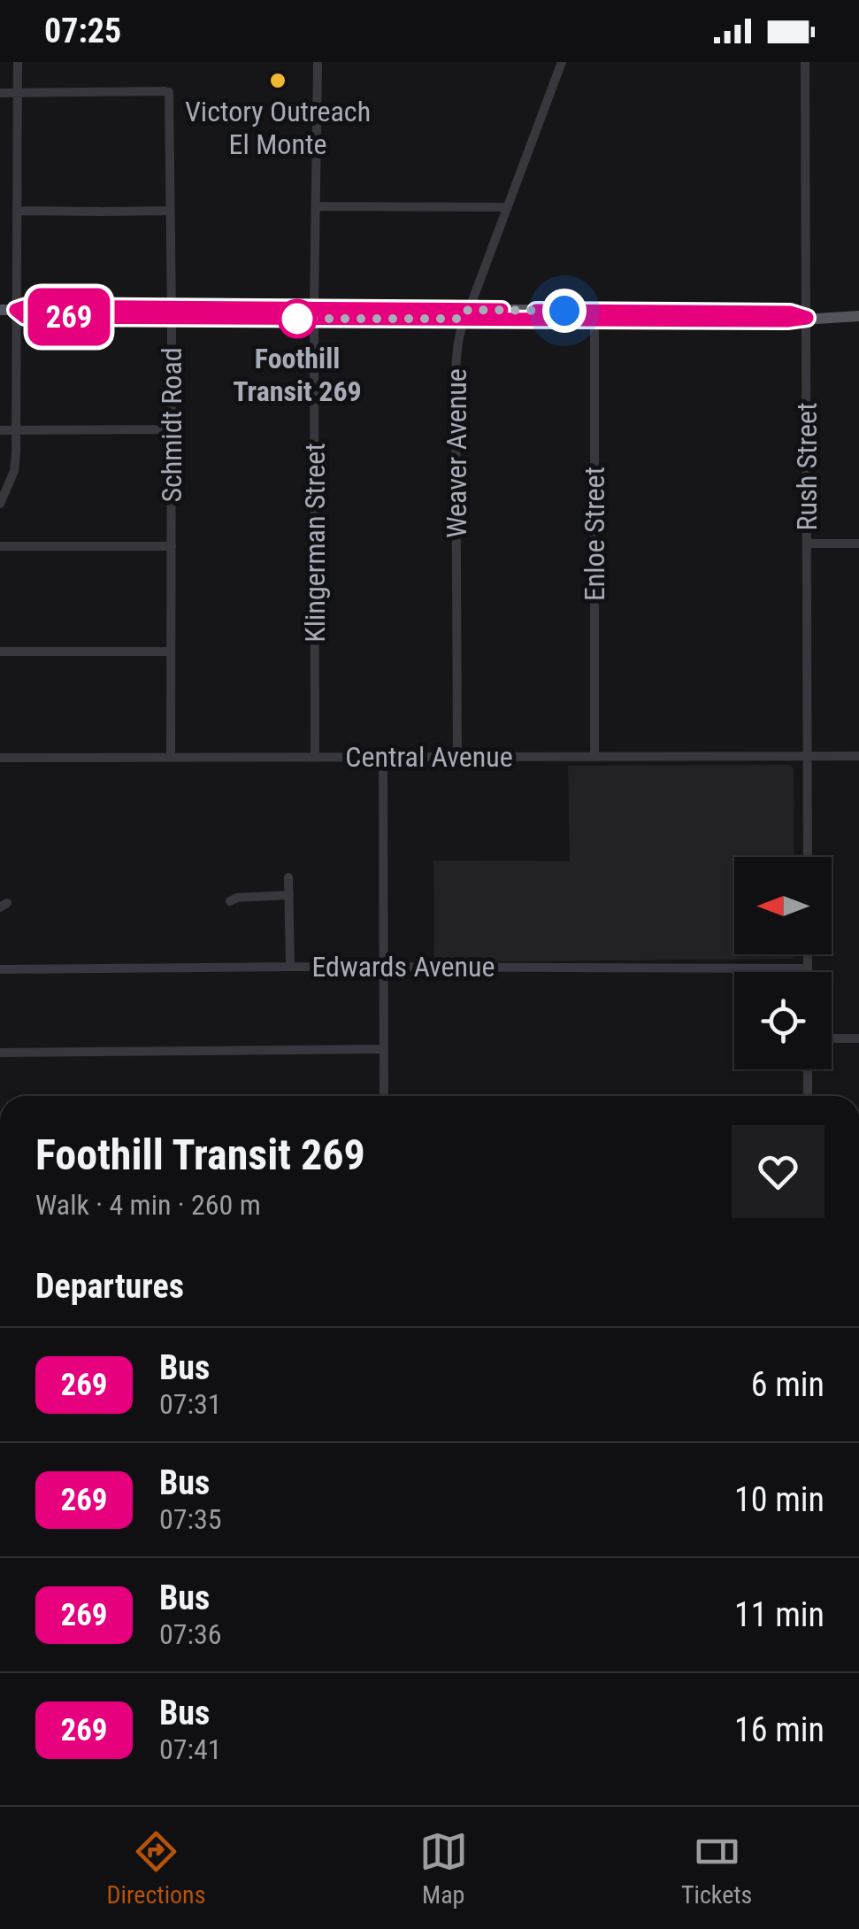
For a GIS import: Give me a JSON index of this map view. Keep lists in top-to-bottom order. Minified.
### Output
{"streets":{"street":["Schmidt Road","Weaver Avenue","Rush Street","Enloe Street","Klingerman Street","Central Avenue","Edwards Avenue"]},"crossings":[["Schmidt Road","Central Avenue"],["Weaver Avenue","Central Avenue"],["Rush Street","Central Avenue"],["Enloe Street","Central Avenue"],["Klingerman Street","Central Avenue"]],"places":["Victory Outreach El Monte","Foothill Transit 269"],"lines":["bus line 269"],"north":"left","page":{"status":"07:25","on_map":"269","heading":[["Foothill Transit 269","Walk · 4 min · 260 m"],"Departures"],"list":[{"mark":"269","name":"Bus","note":"07:31","value":"6 min"},{"mark":"269","name":"Bus","note":"07:35","value":"10 min"},{"mark":"269","name":"Bus","note":"07:36","value":"11 min"},{"mark":"269","name":"Bus","note":"07:41","value":"16 min"}],"tabs":["Directions","Map","Tickets"]}}
